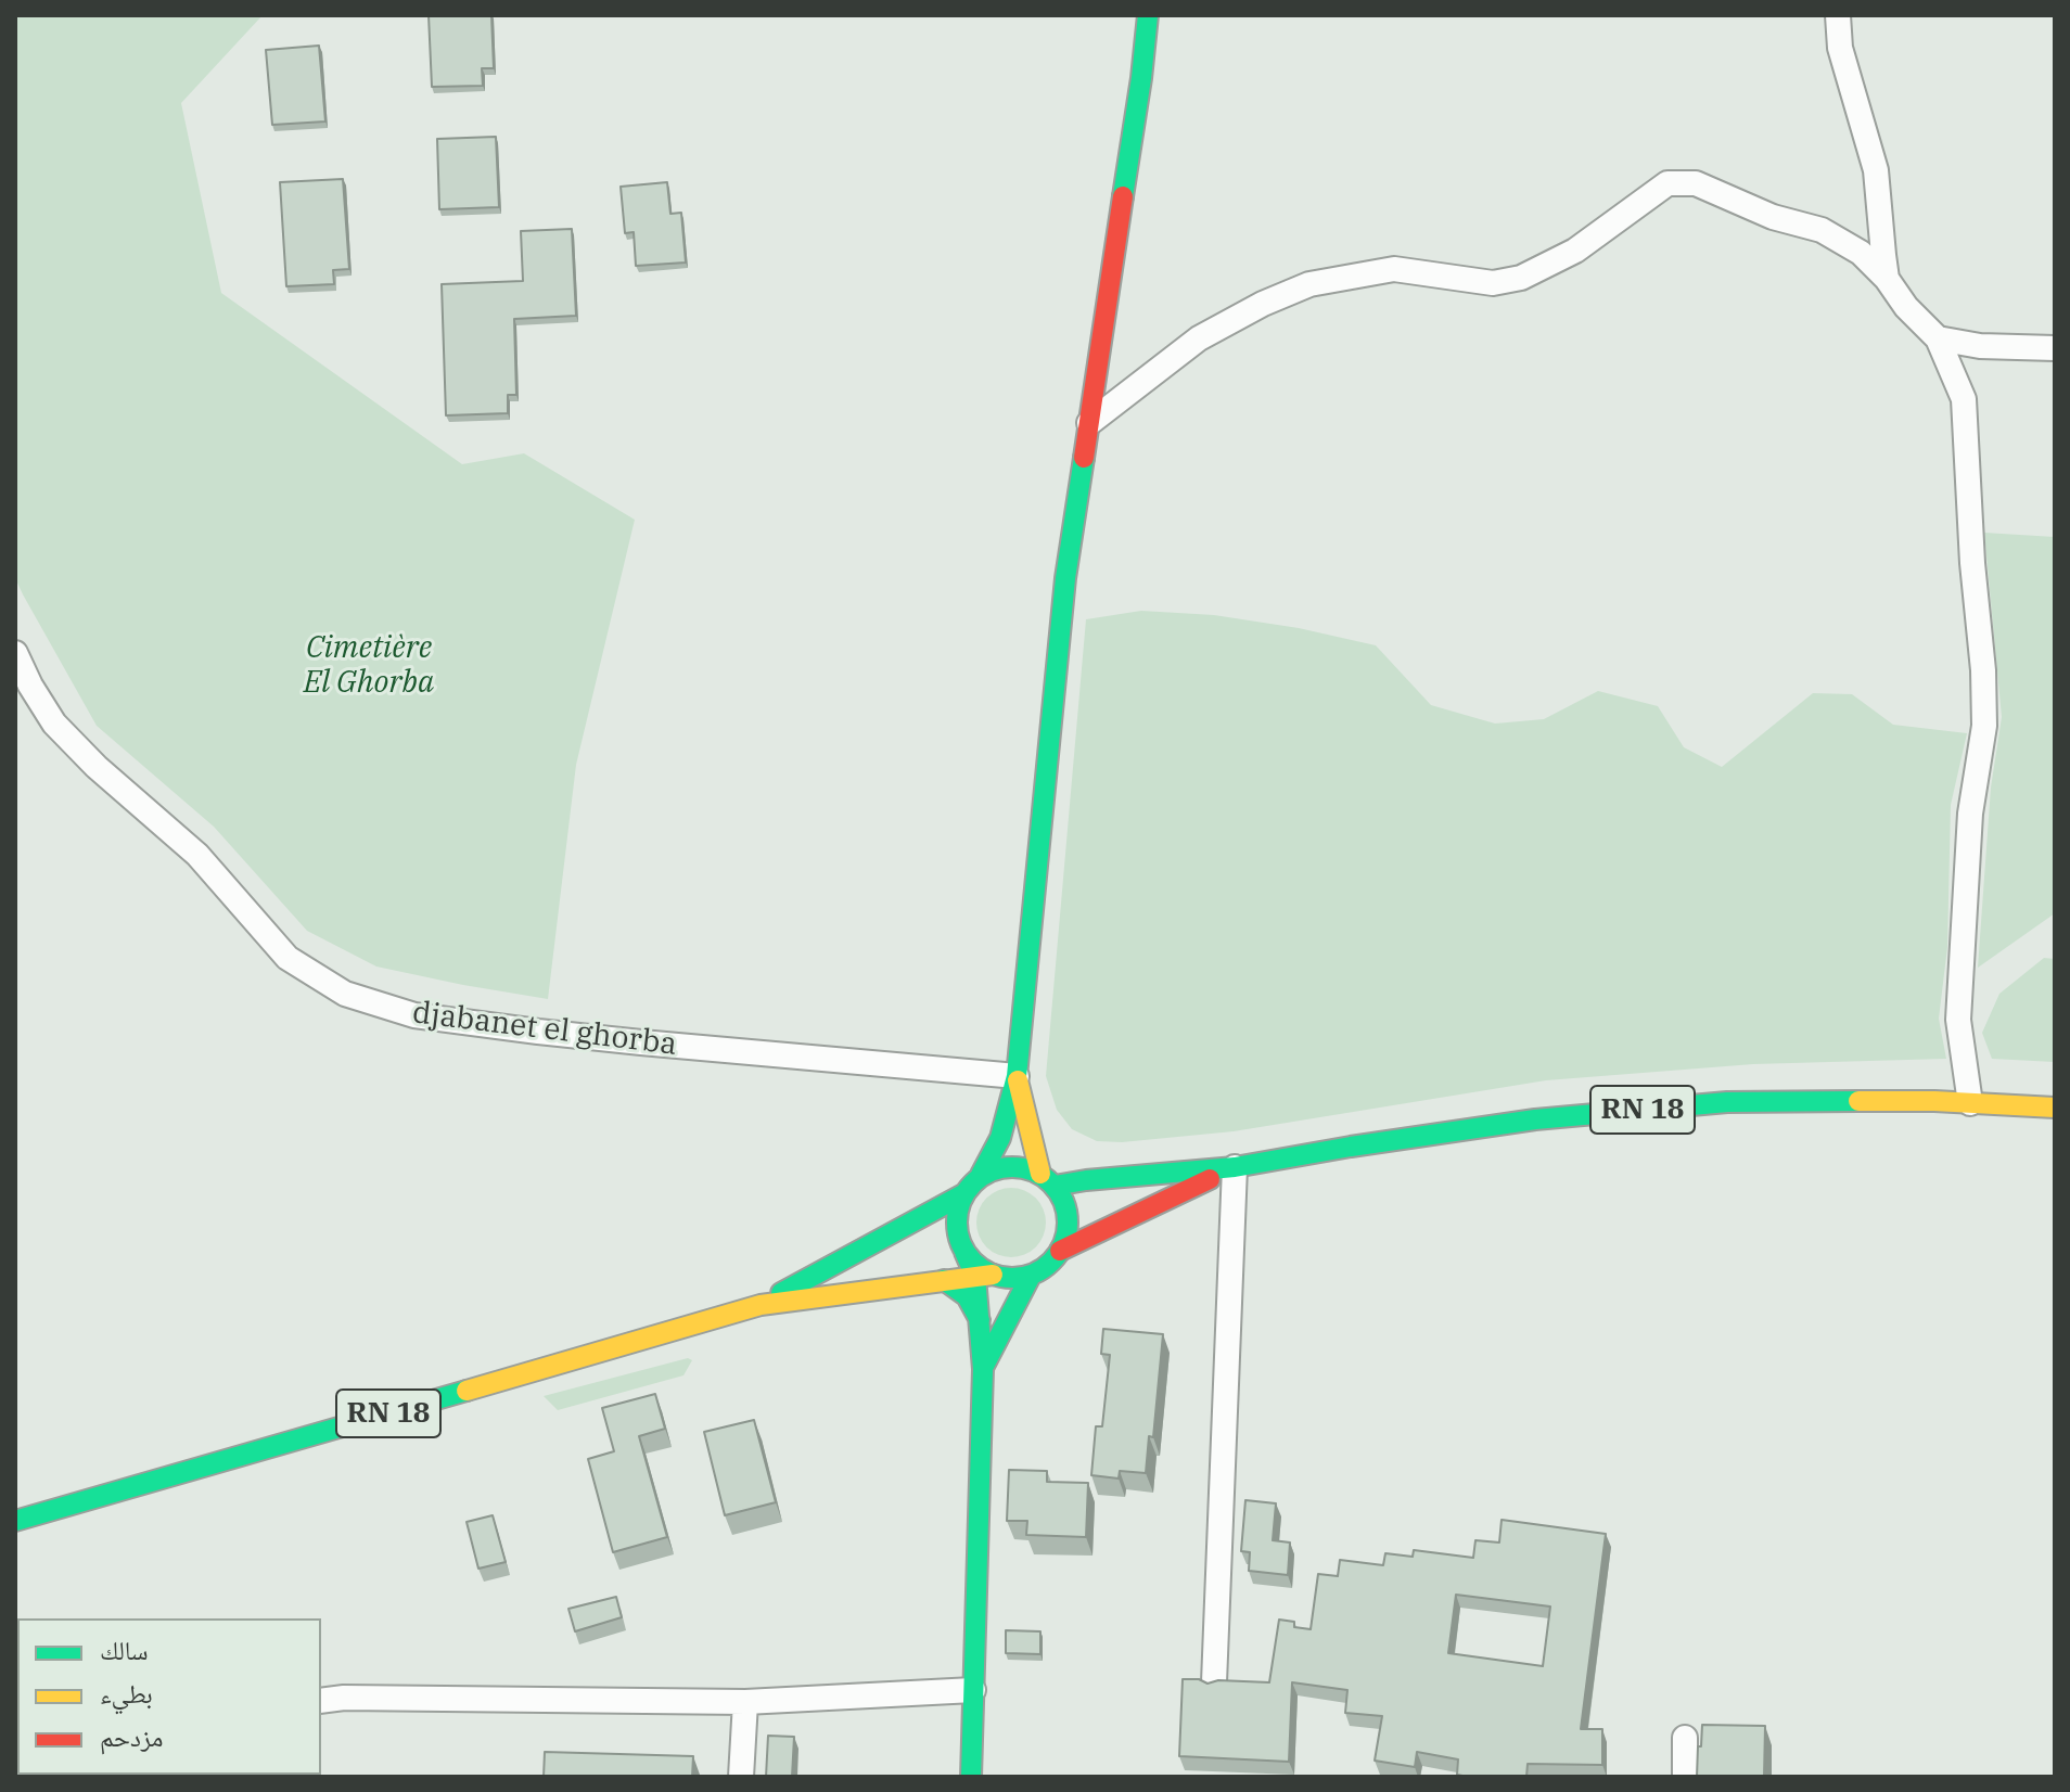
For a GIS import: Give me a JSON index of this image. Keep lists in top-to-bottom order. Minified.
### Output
{"streets":{"main road":["RN 18"],"street":["djabanet el ghorba"]},"parks":["Cimetière El Ghorba"],"legend":["سالك","بطيء","مزدحم"]}
